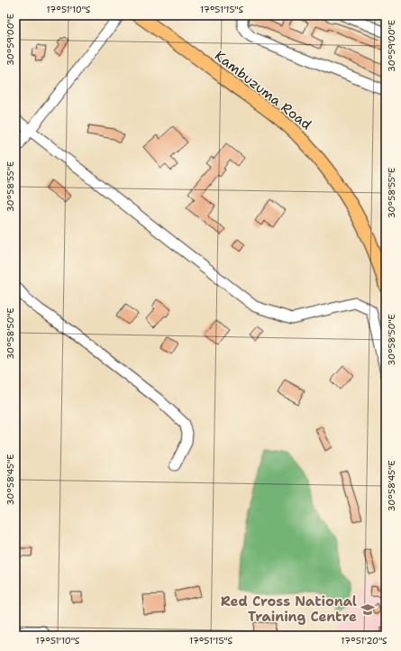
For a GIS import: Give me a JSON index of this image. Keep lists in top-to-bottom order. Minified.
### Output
{"streets":{"main road":["Kambuzuma Road"]},"places":{"school or university":["Red Cross National Training Centre"]},"coordinates":["17°51'10\"S","17°51'15\"S","30°59'00\"E","30°58'55\"E","30°58'50\"E","30°58'45\"E","17°51'20\"S"]}
